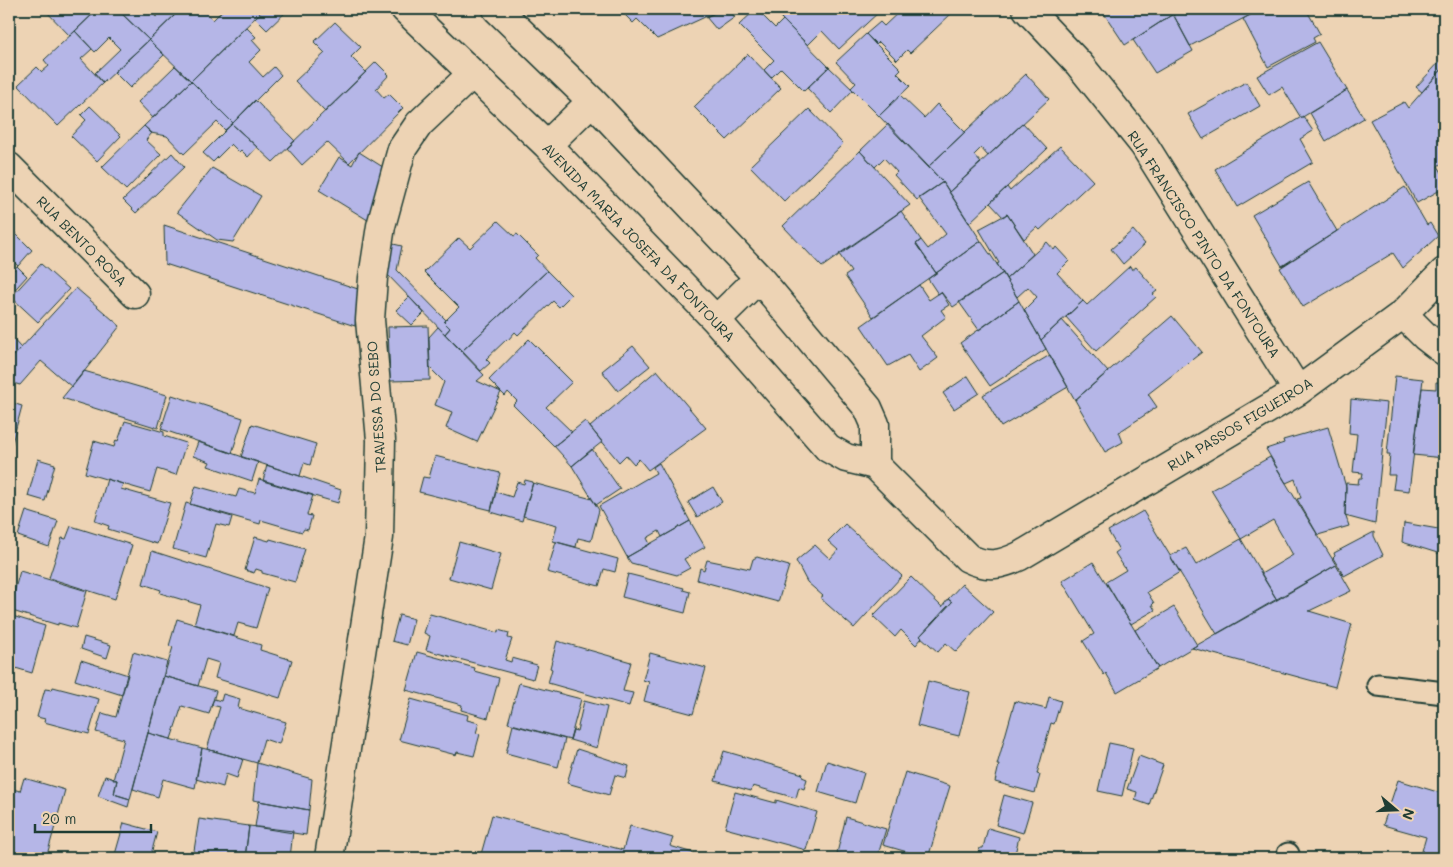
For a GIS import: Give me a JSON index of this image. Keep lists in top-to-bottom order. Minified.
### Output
{"streets":{"street":["RUA BENTO ROSA","AVENIDA MARIA JOSEFA DA FONTOURA","RUA FRANCISCO PINTO DA FONTOURA","TRAVESSA DO SEBO","RUA PASSOS FIGUEIROA"]},"crossings":[["AVENIDA MARIA JOSEFA DA FONTOURA","TRAVESSA DO SEBO"],["AVENIDA MARIA JOSEFA DA FONTOURA","RUA PASSOS FIGUEIROA"],["RUA FRANCISCO PINTO DA FONTOURA","RUA PASSOS FIGUEIROA"]],"scale_bar":"20 m","north":"right"}
